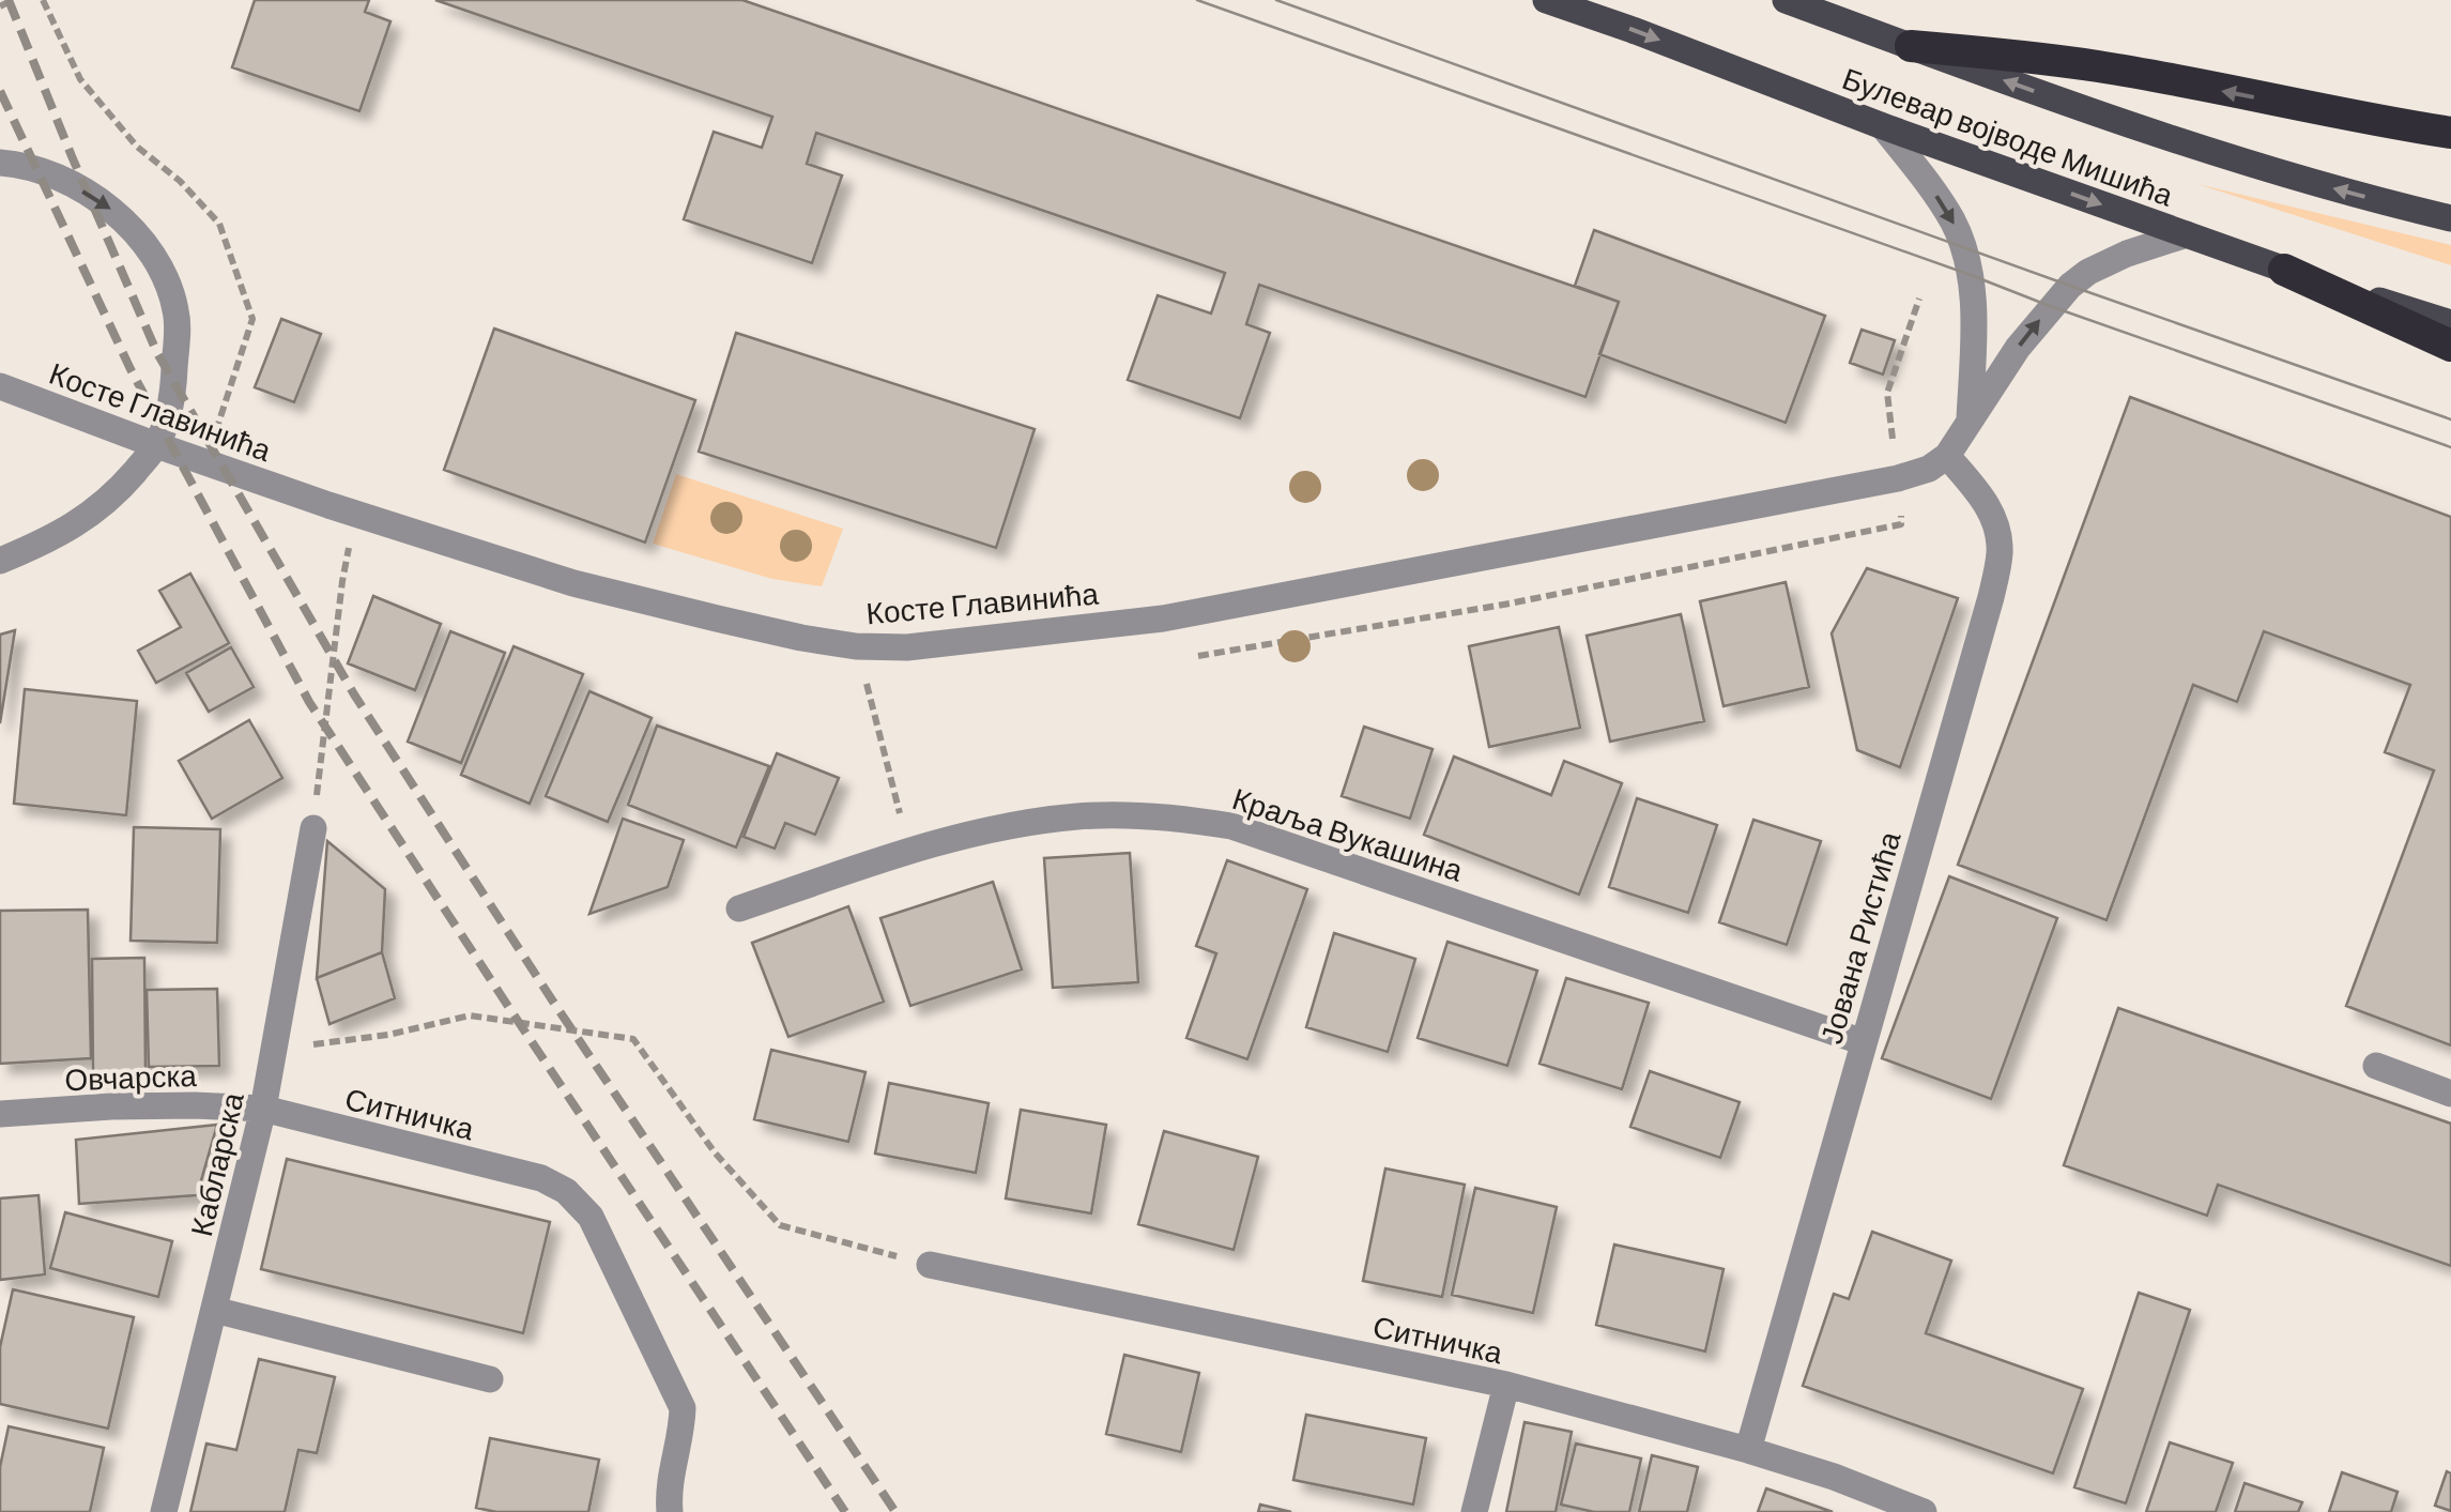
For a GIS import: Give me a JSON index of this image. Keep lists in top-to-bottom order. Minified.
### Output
{"streets":{"main road":["Булевар војводе Мишића"],"street":["Косте Главинића","Краља Вукашина","Јована Ристића","Овчарска","Ситничка","Кабларска"]},"crossings":[["Косте Главинића","Јована Ристића"],["Краља Вукашина","Јована Ристића"],["Јована Ристића","Ситничка"],["Овчарска","Ситничка"],["Овчарска","Кабларска"],["Ситничка","Кабларска"]]}
